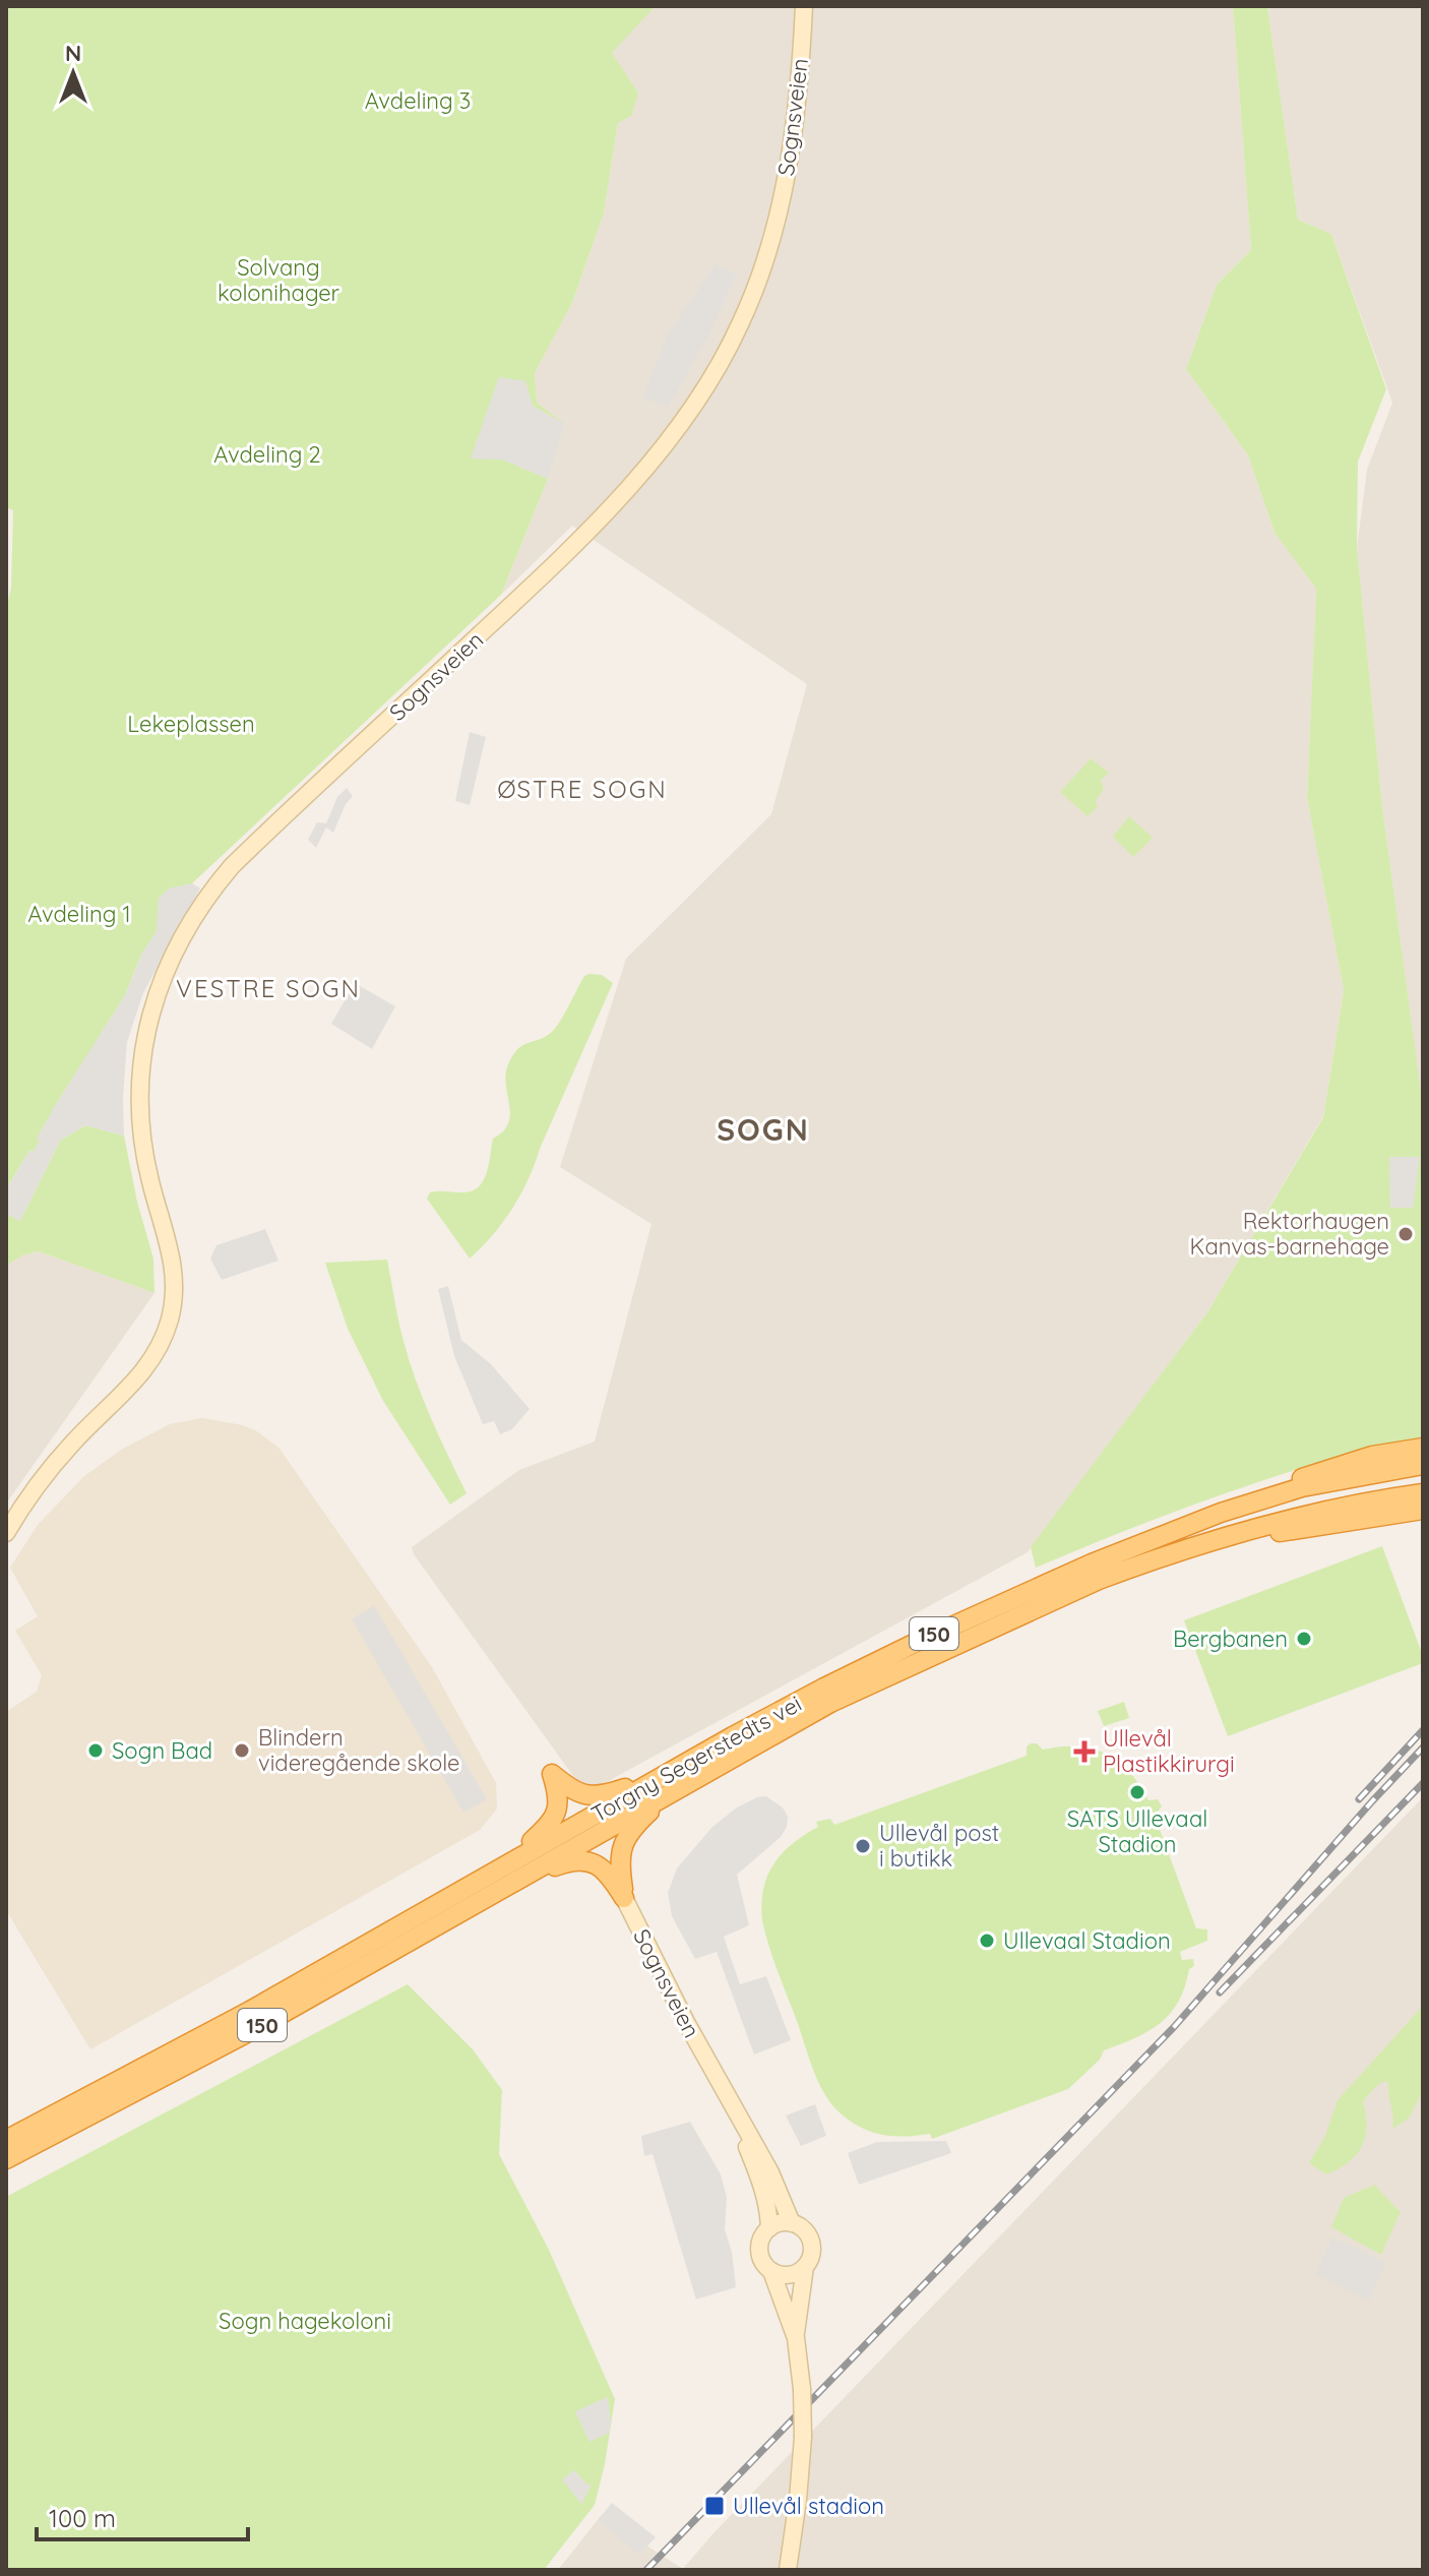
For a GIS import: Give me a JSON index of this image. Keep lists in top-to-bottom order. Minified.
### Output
{"streets":{"highway":["150","Torgny Segerstedts vei"],"main road":["Sognsveien"]},"districts":["ØSTRE SOGN","VESTRE SOGN","SOGN"],"parks":["Avdeling 3","Solvang kolonihager","Avdeling 2","Lekeplassen","Avdeling 1","Sogn hagekoloni"],"places":{"other":["Rektorhaugen Kanvas-barnehage","Bergbanen","Sogn Bad","Blindern videregående skole","SATS Ullevaal Stadion","Ullevål post i butikk","Ullevaal Stadion"],"health":["Ullevål Plastikkirurgi"],"transit":["Ullevål stadion"]},"scale_bar":"100 m","north":"top"}
